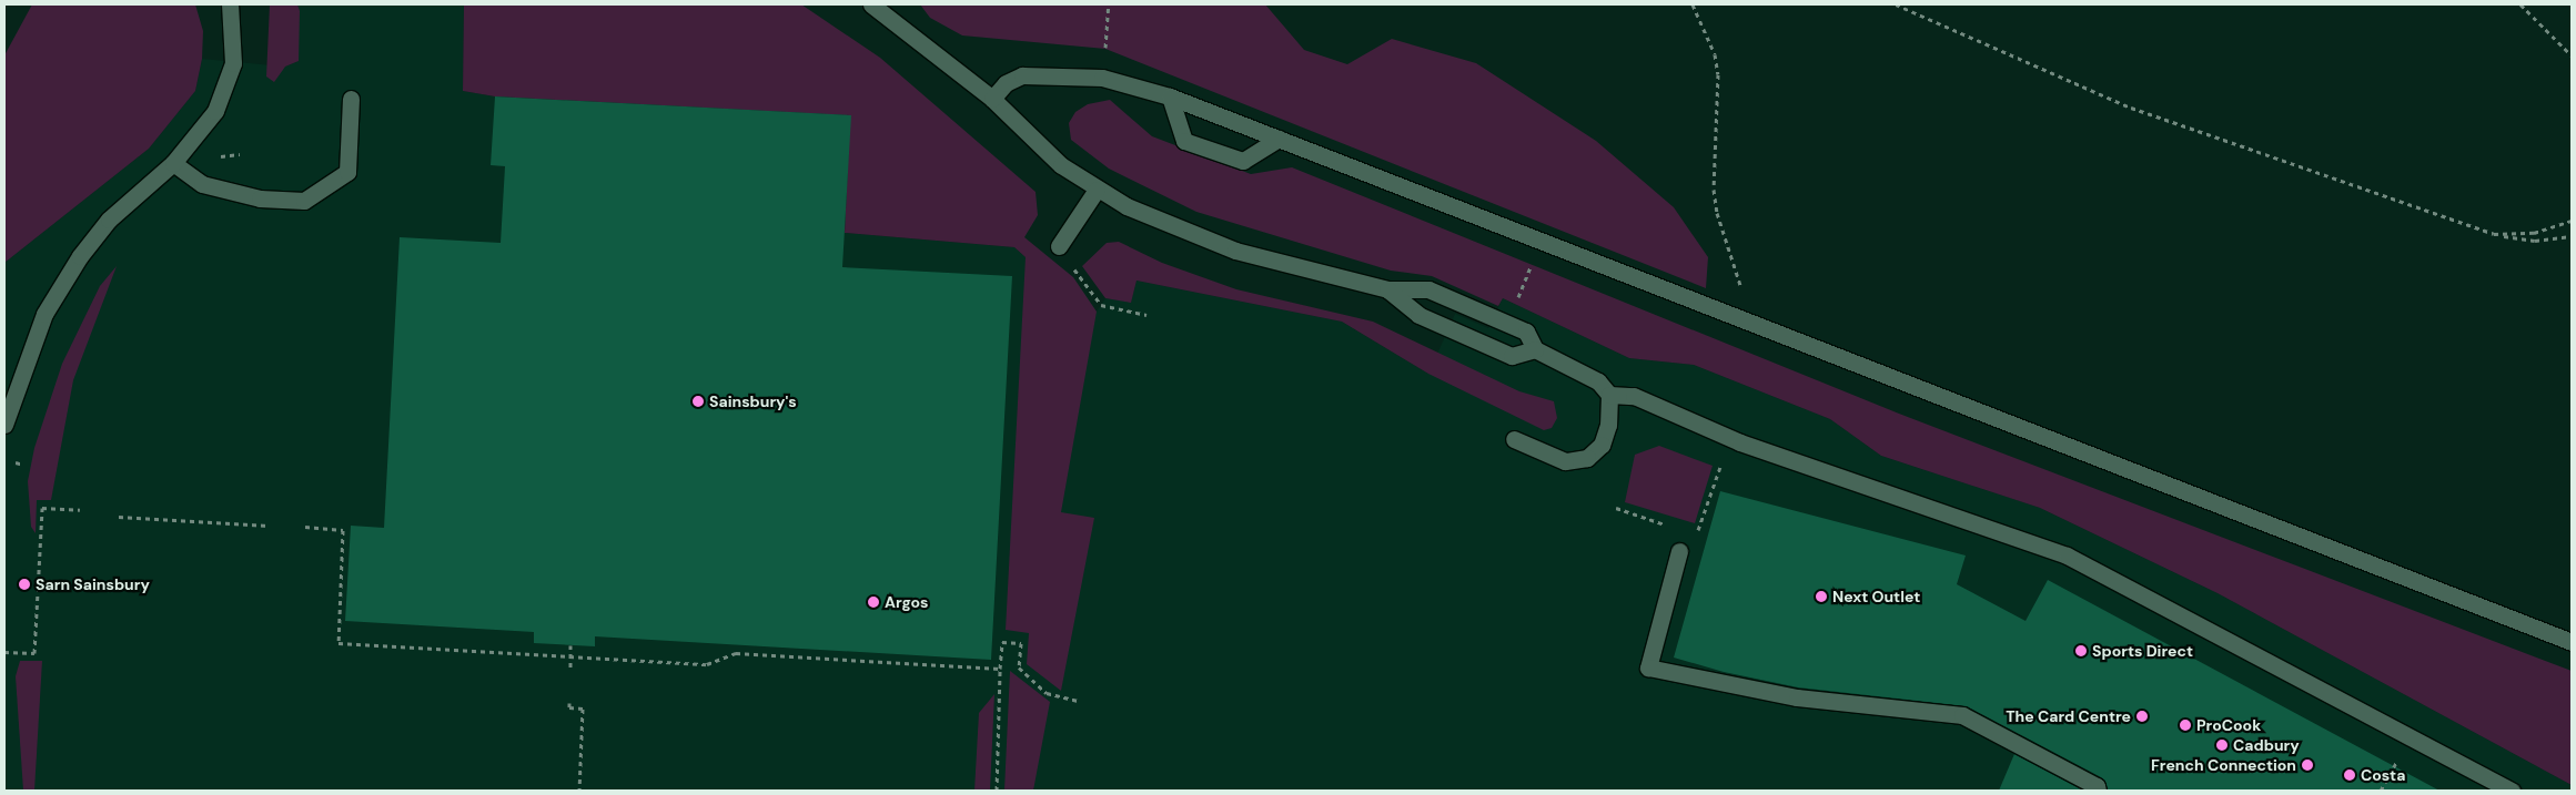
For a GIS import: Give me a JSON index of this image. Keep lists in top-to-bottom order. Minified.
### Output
{"places":["Sainsbury's","Sarn Sainsbury","Next Outlet","Argos","Sports Direct","The Card Centre","ProCook","Cadbury","French Connection","Costa"]}
